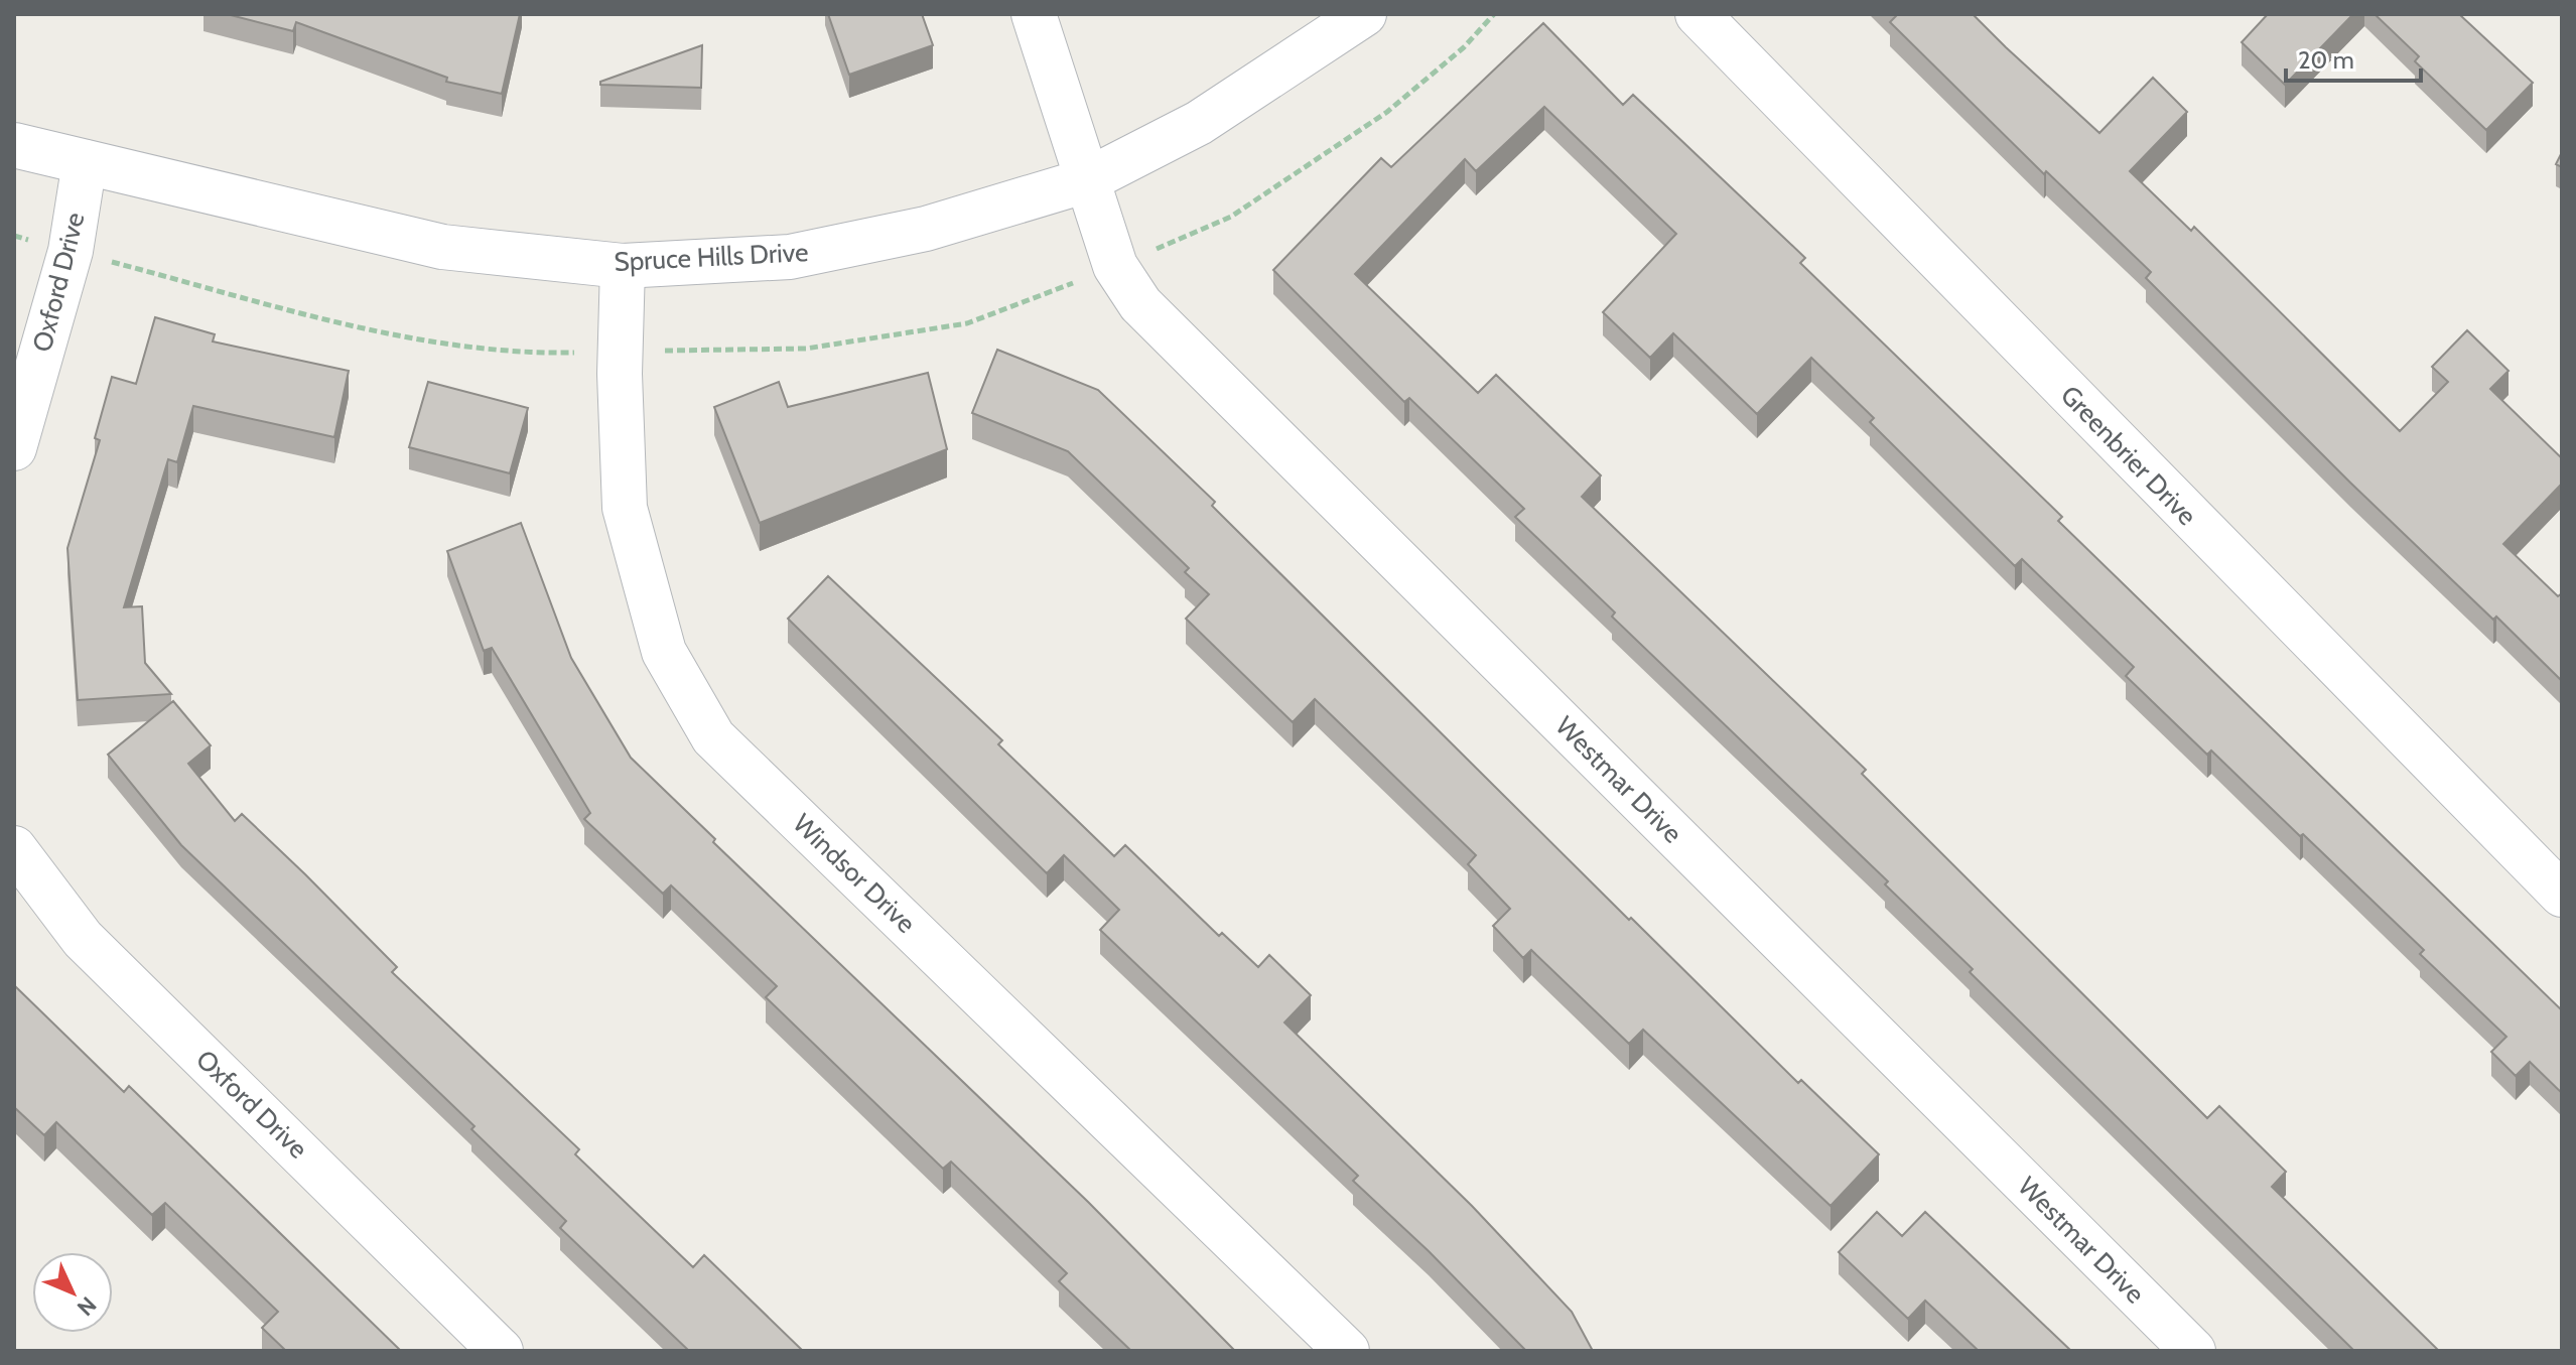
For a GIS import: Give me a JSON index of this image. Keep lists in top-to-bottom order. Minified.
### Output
{"streets":{"street":["Spruce Hills Drive","Oxford Drive","Greenbrier Drive","Westmar Drive","Windsor Drive"]},"crossings":[["Spruce Hills Drive","Oxford Drive"],["Spruce Hills Drive","Westmar Drive"],["Spruce Hills Drive","Windsor Drive"]],"scale_bar":"20 m","north":"bottom right"}
